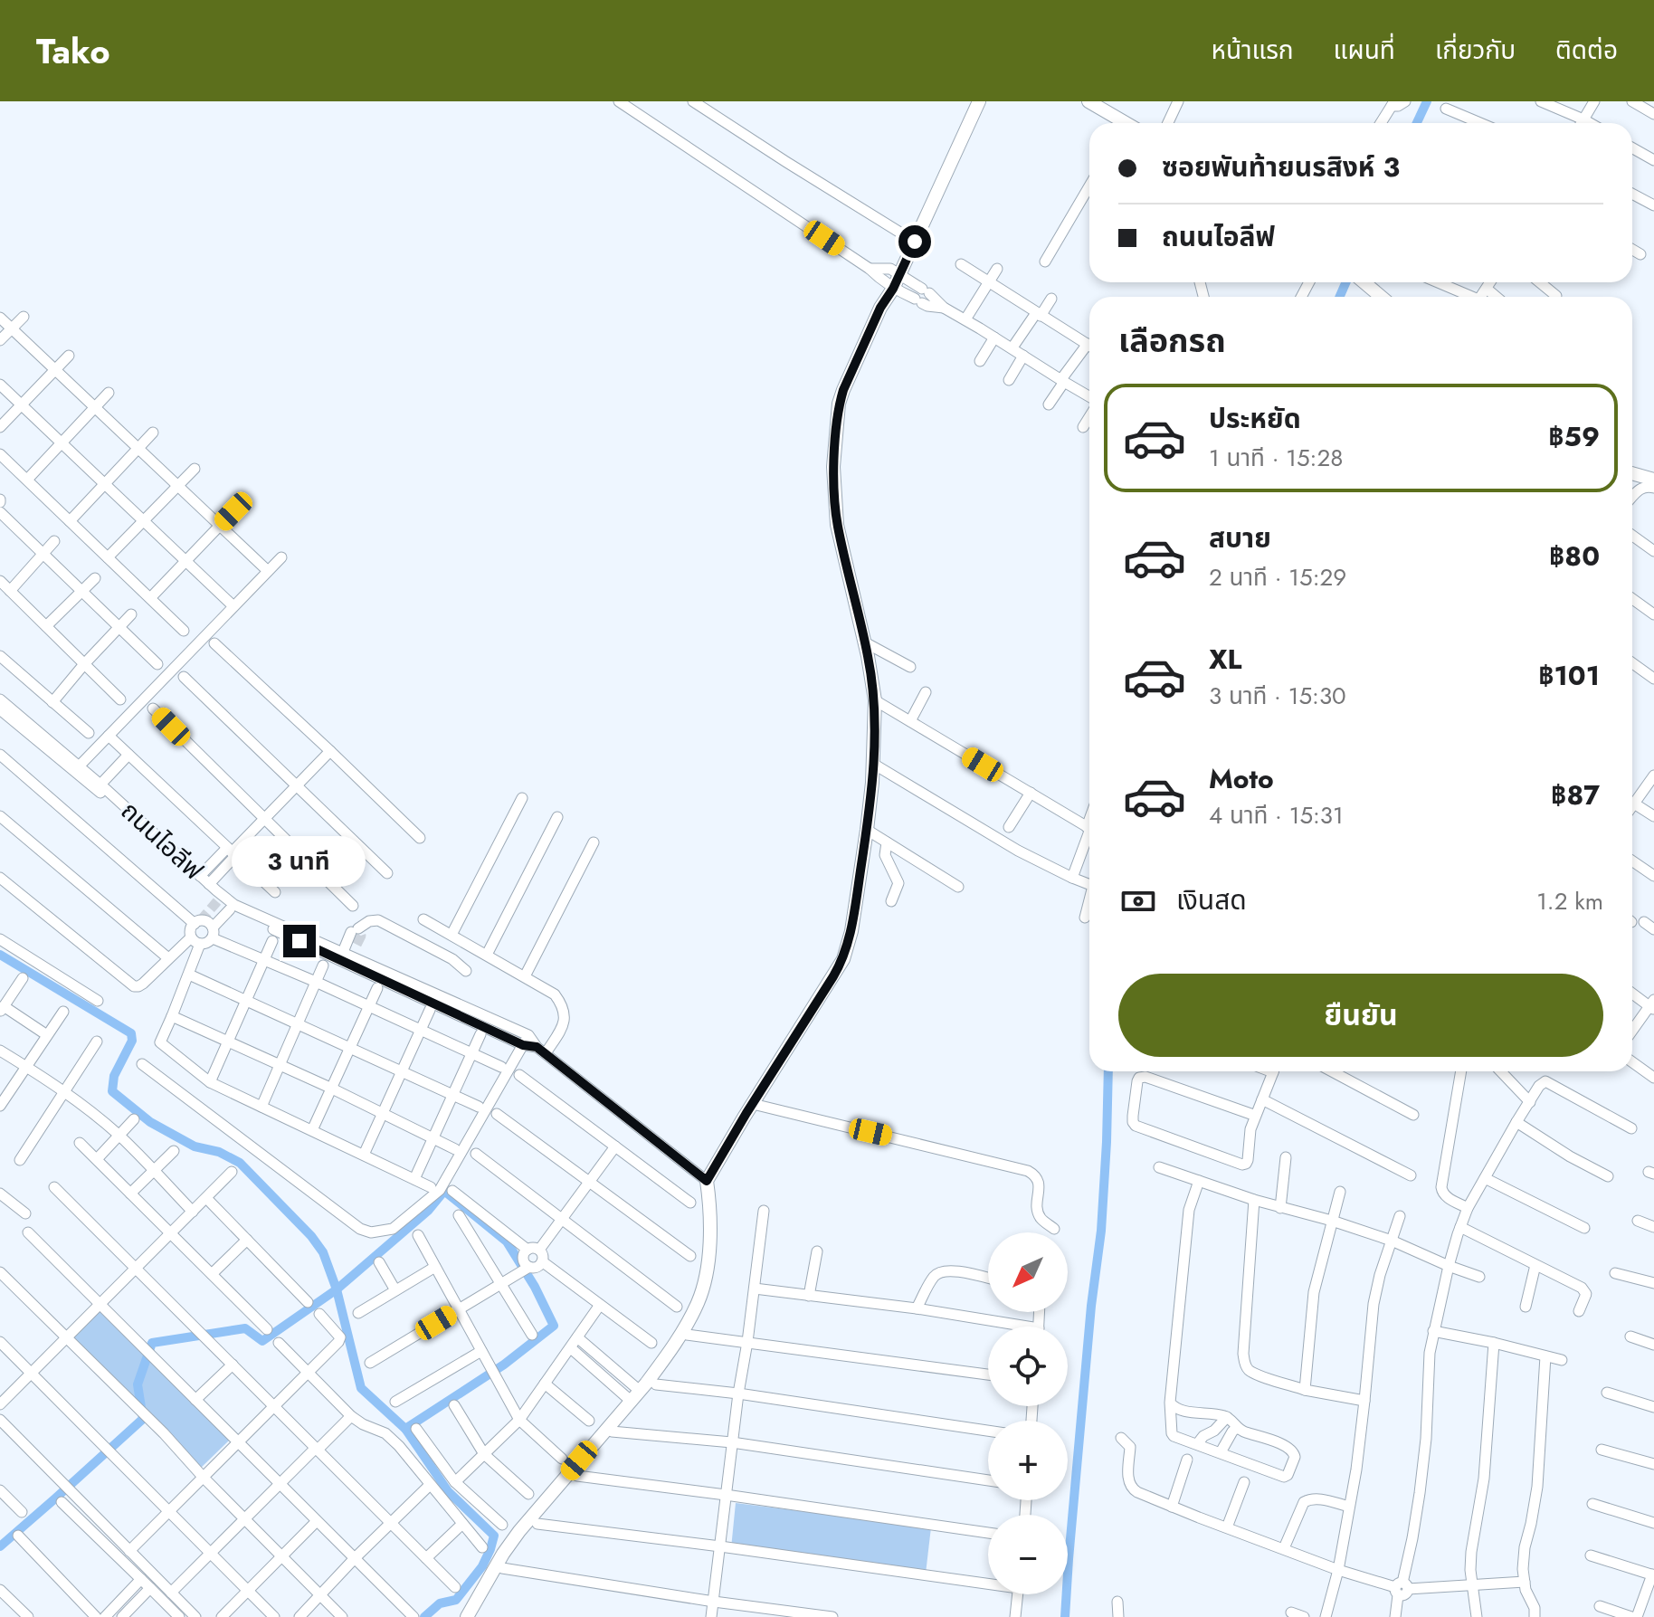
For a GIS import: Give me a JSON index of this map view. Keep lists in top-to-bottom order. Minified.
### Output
{"streets":{"street":["ถนนไอลีฟ"]},"north":"bottom left","page":{"header":"Tako","nav":["หน้าแรก","แผนที่","เกี่ยวกับ","ติดต่อ"],"banner":["ซอยพันท้ายนรสิงห์ 3","ถนนไอลีฟ"],"heading":"เลือกรถ","list":[{"name":"ประหยัด","note":"1 นาที · 15:28","value":"฿59"},{"name":"สบาย","note":"2 นาที · 15:29","value":"฿80"},{"name":"XL","note":"3 นาที · 15:30","value":"฿101"},{"name":"Moto","note":"4 นาที · 15:31","value":"฿87"}],"bubble":"3 นาที","pay":["เงินสด","1.2 km"],"buttons":"ยืนยัน","map_buttons":["+","−"]}}
